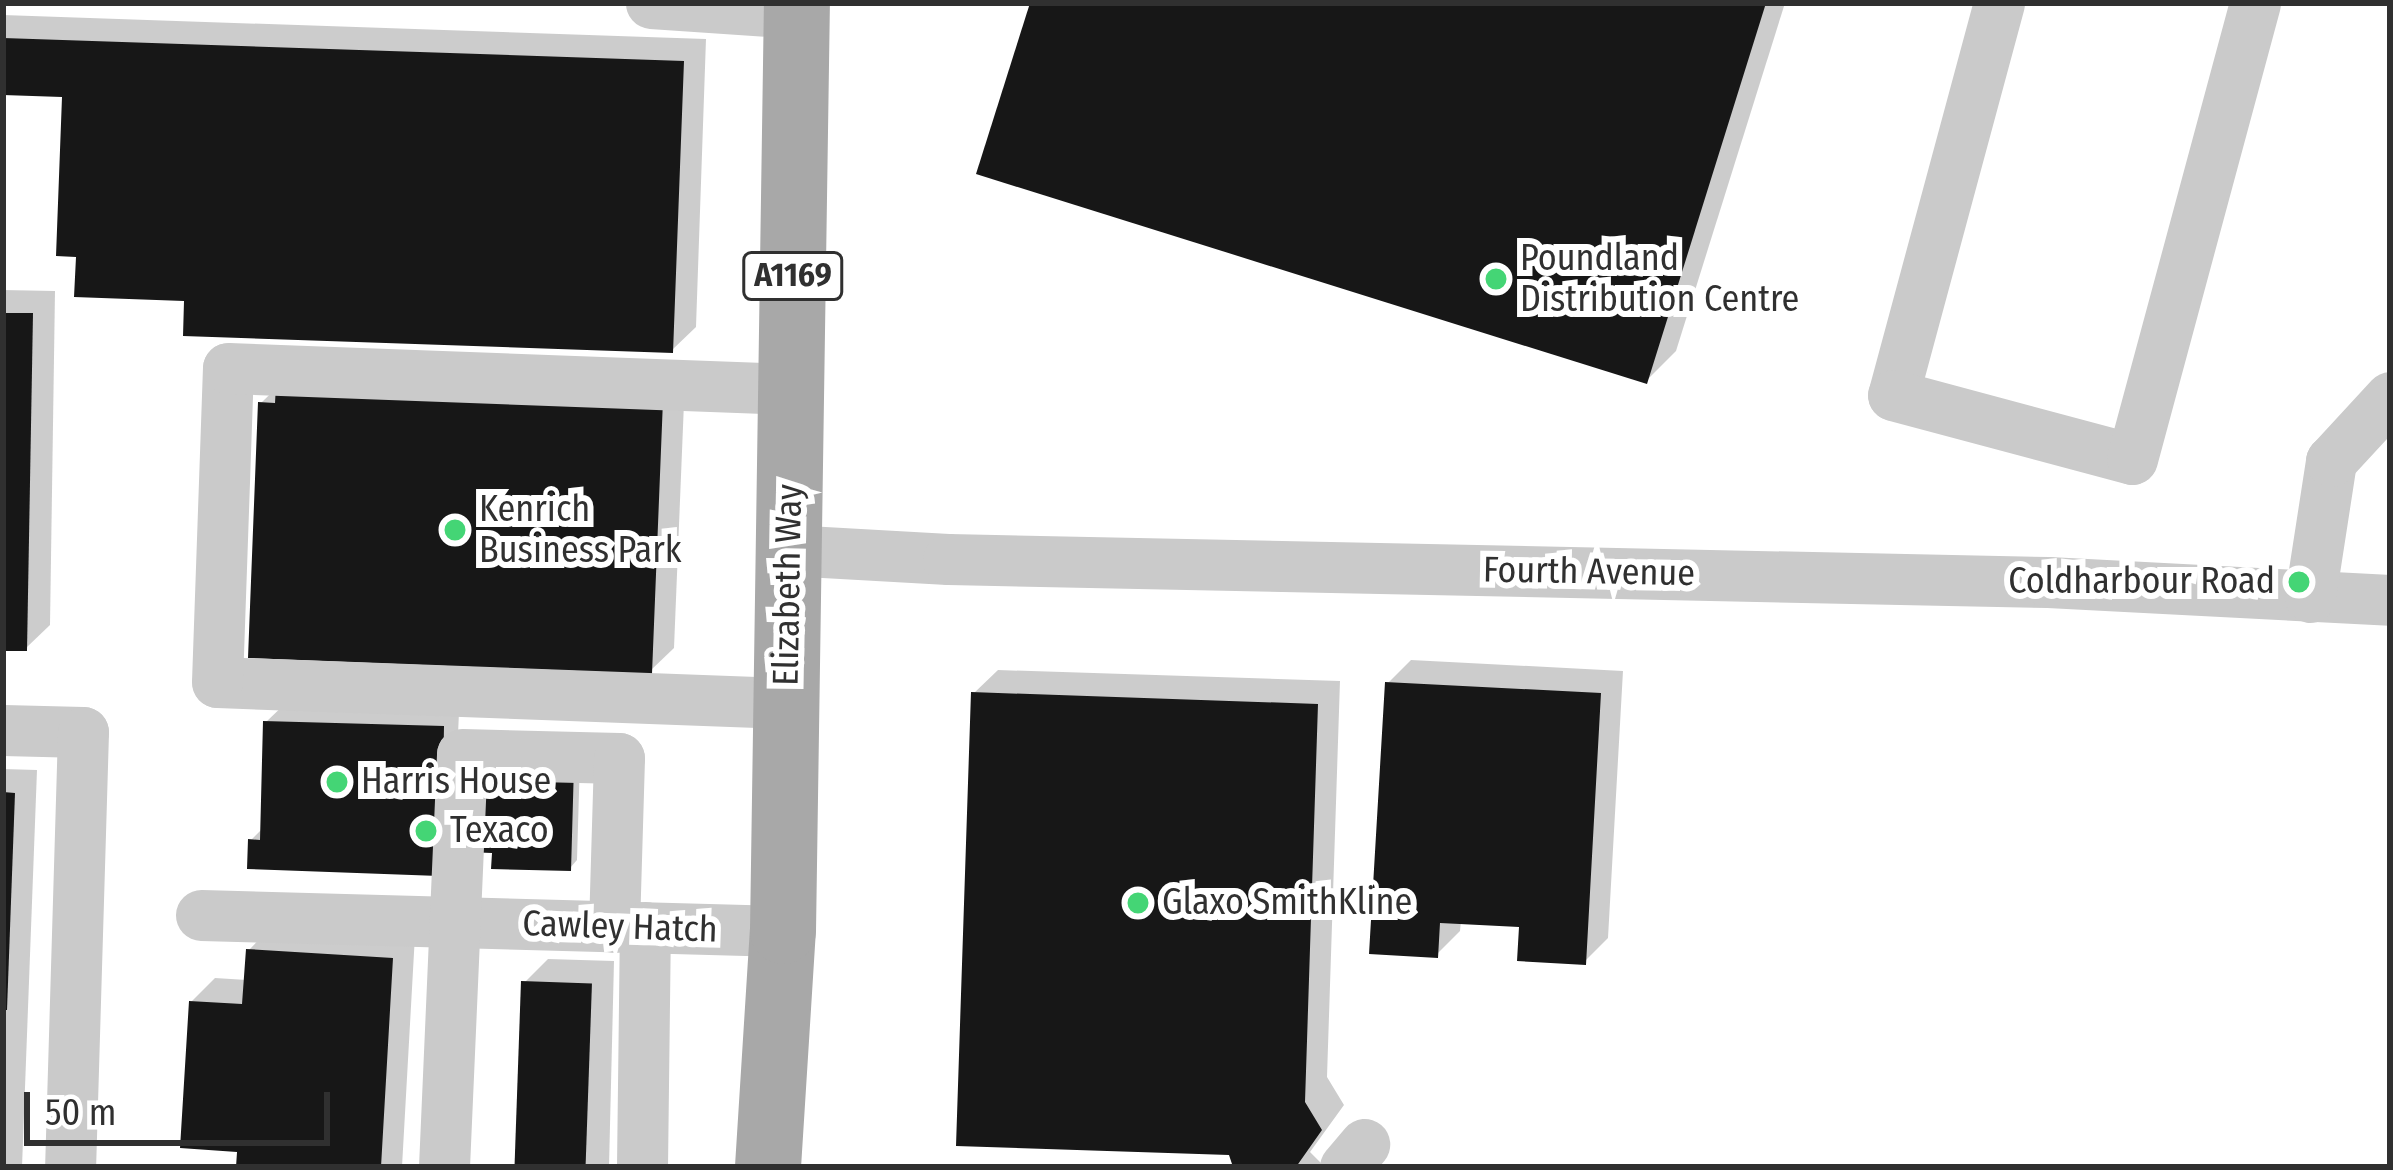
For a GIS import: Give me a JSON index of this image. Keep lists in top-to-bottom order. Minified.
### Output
{"streets":{"main road":["A1169","Elizabeth Way"],"street":["Fourth Avenue","Cawley Hatch"]},"crossings":[["Fourth Avenue","Elizabeth Way"],["Elizabeth Way","Cawley Hatch"]],"places":["Poundland Distribution Centre","Kenrich Business Park","Coldharbour Road","Harris House","Texaco","Glaxo SmithKline"],"scale_bar":"50 m"}
